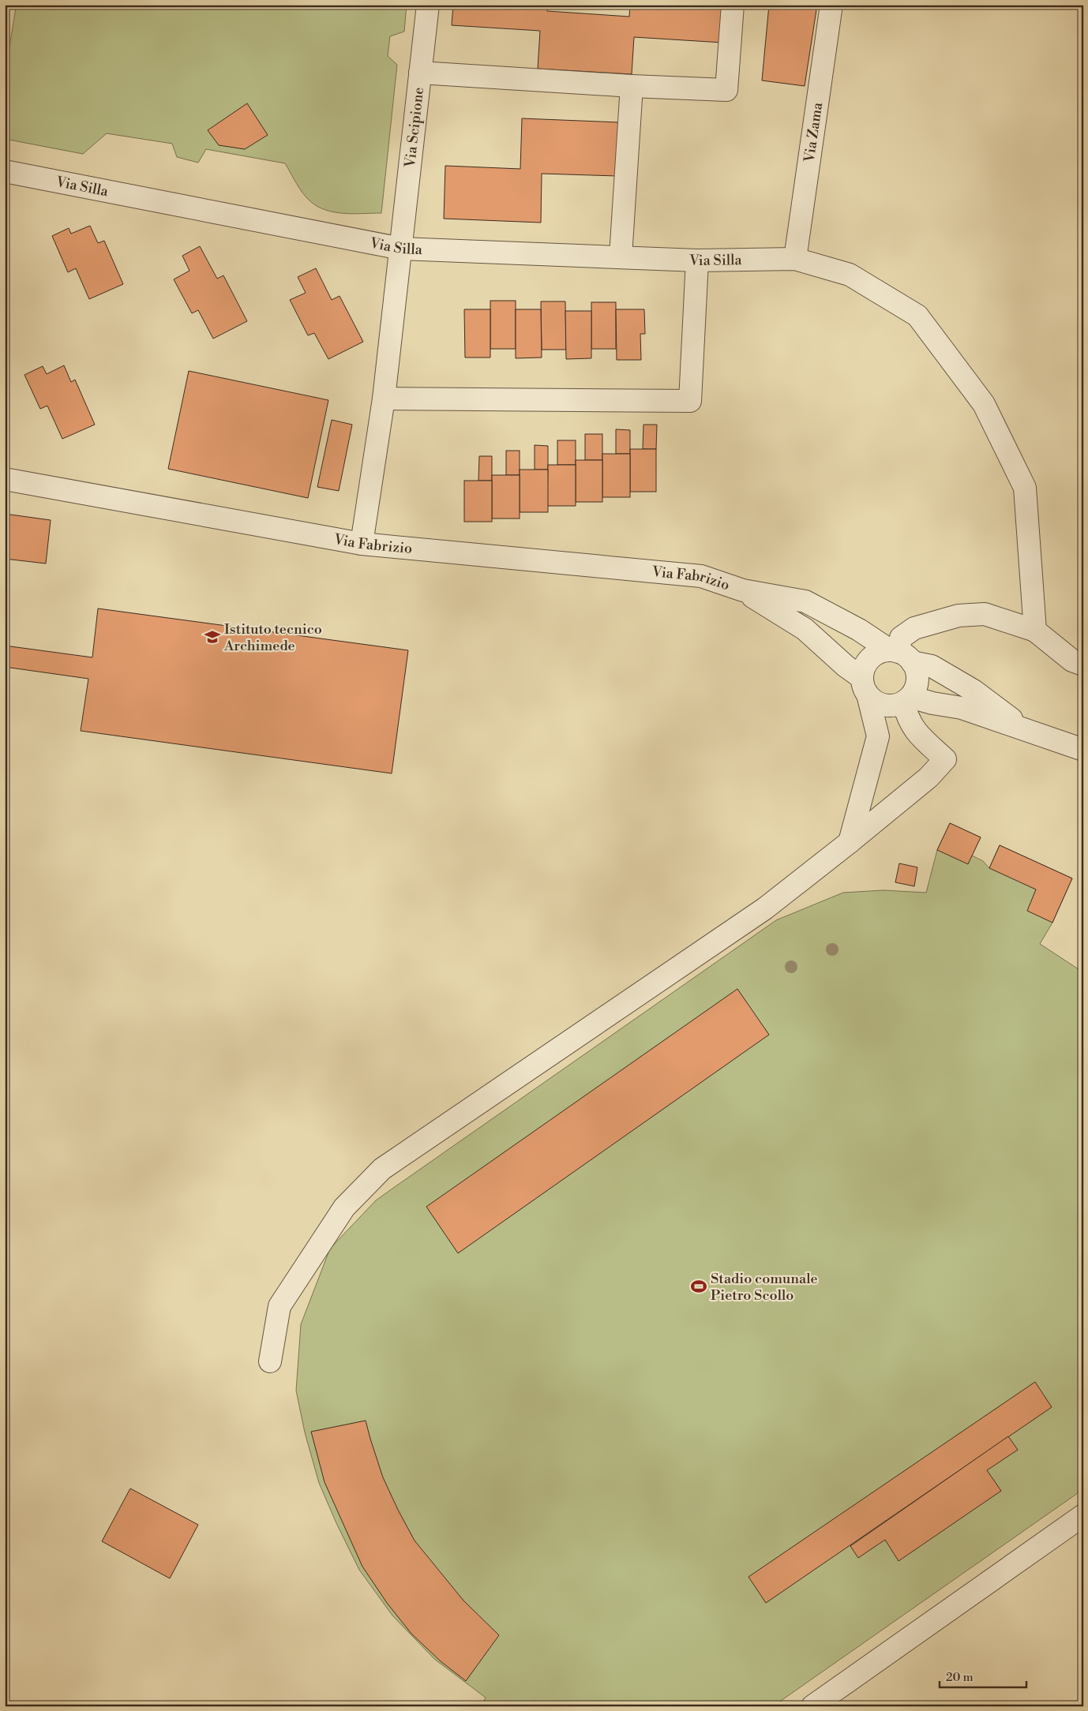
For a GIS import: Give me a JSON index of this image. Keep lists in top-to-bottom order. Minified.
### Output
{"streets":{"street":["Via Scipione","Via Zama","Via Silla","Via Fabrizio"]},"crossings":[["Via Scipione","Via Silla"],["Via Scipione","Via Fabrizio"],["Via Zama","Via Silla"]],"places":{"school or university":["Istituto tecnico Archimede"],"sports":["Stadio comunale Pietro Scollo"]},"scale_bar":"20 m"}
